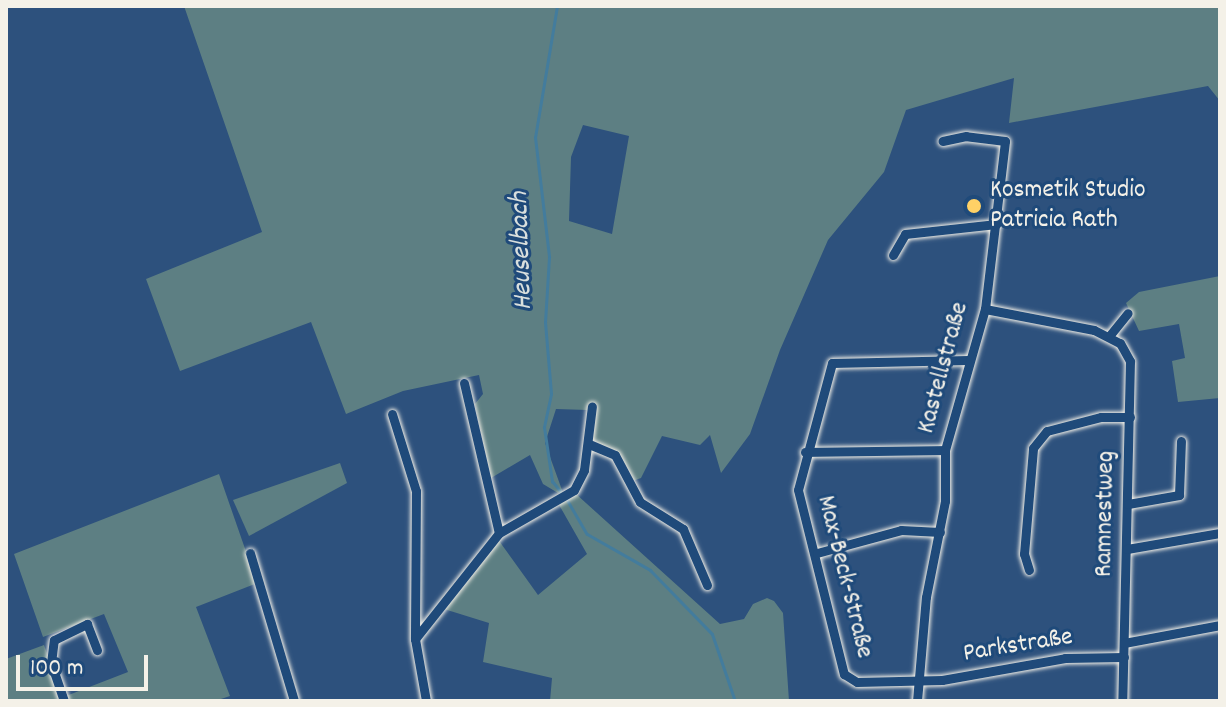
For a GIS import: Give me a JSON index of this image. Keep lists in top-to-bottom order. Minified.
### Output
{"streets":{"street":["Kastellstraße","Ramnestweg","Max-Beck-Straße","Parkstraße"]},"crossings":[["Kastellstraße","Max-Beck-Straße"],["Kastellstraße","Parkstraße"],["Ramnestweg","Parkstraße"],["Max-Beck-Straße","Parkstraße"]],"water":["Heuselbach"],"places":["Kosmetik Studio Patricia Rath"],"scale_bar":"100 m"}
